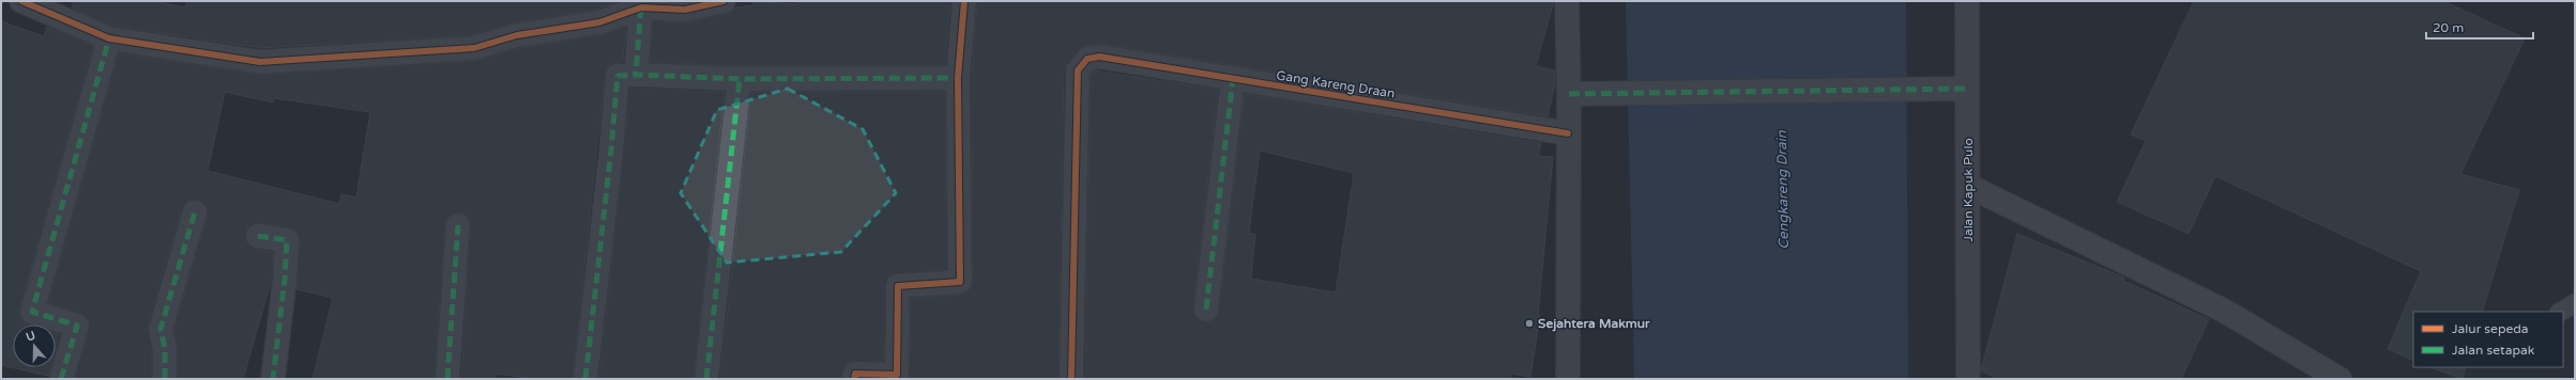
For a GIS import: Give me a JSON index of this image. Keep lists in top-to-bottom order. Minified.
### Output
{"streets":{"main road":["Jalan Kapuk Pulo"],"street":["Gang Kareng Draan"]},"water":["Cengkareng Drain"],"places":["Sejahtera Makmur"],"legend":["Jalur sepeda","Jalan setapak"],"scale_bar":"20 m","north":"top"}
